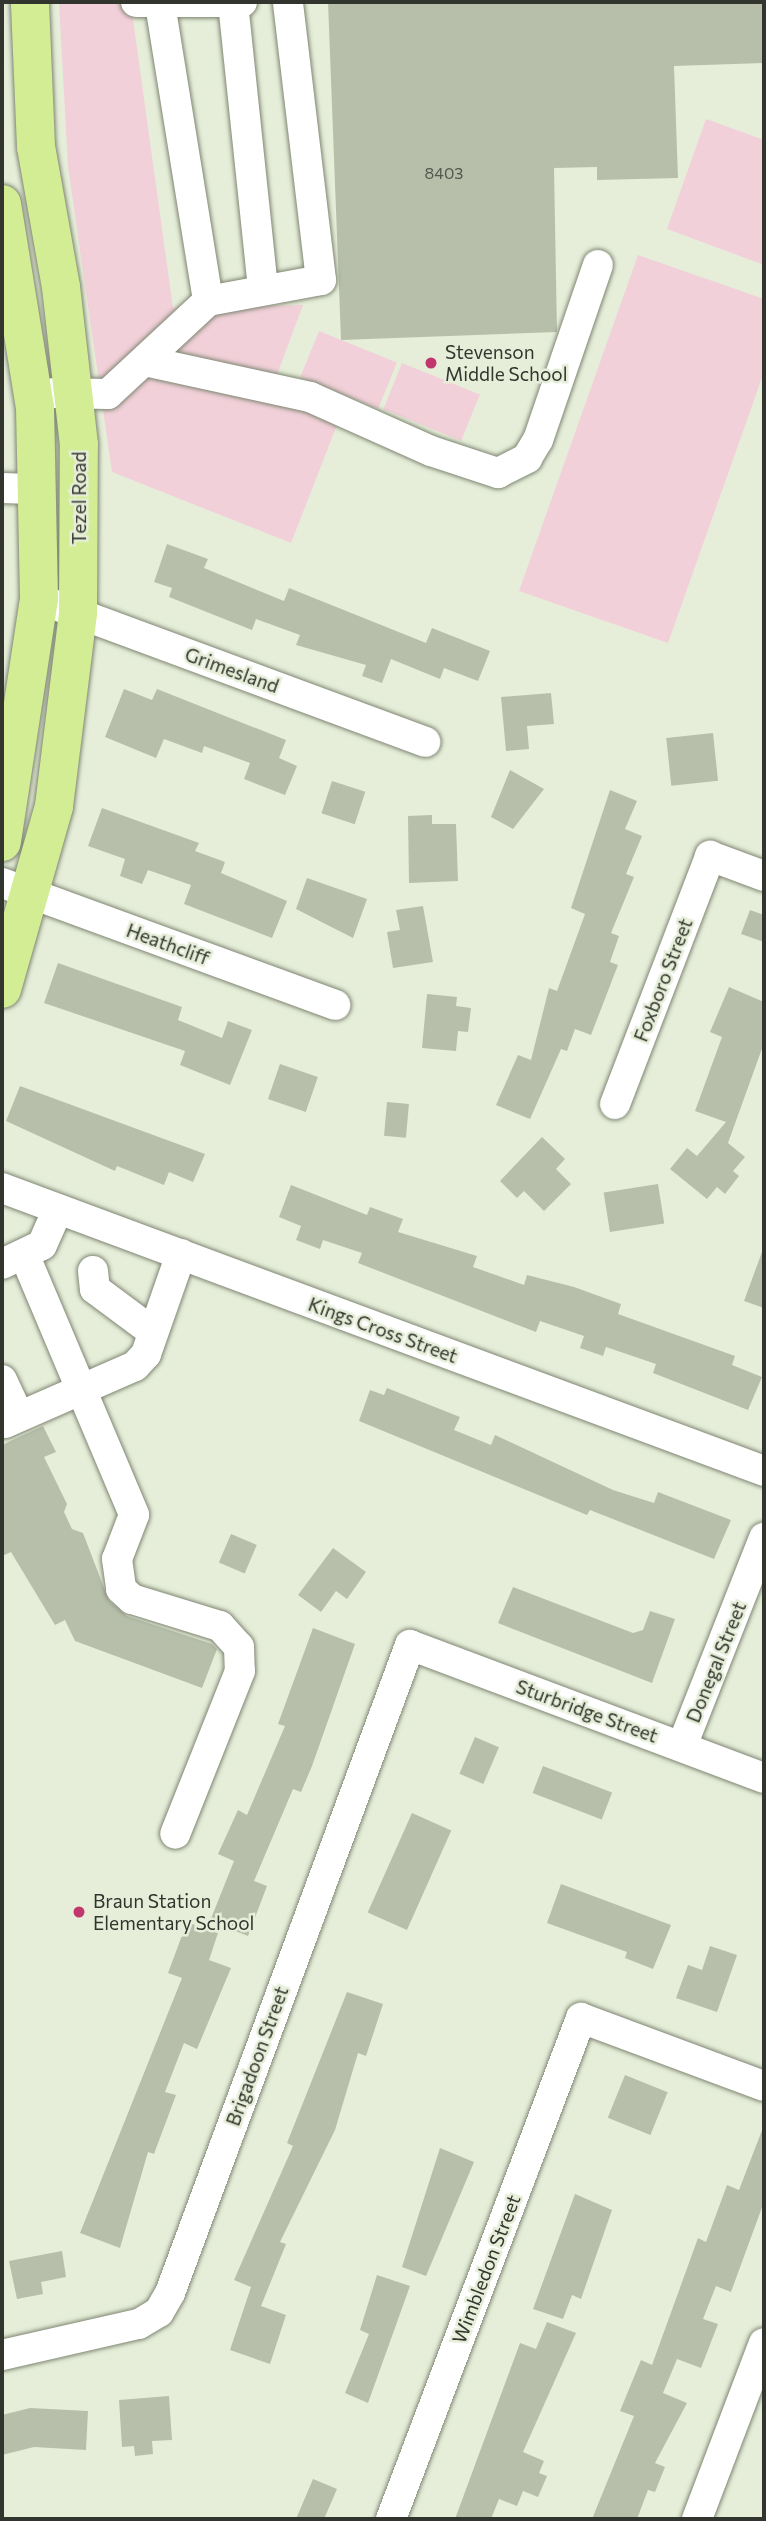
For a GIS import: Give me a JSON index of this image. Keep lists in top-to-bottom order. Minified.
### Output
{"streets":{"main road":["Tezel Road"],"street":["Grimesland","Heathcliff","Foxboro Street","Kings Cross Street","Donegal Street","Sturbridge Street","Brigadoon Street","Wimbledon Street"]},"crossings":[["Tezel Road","Grimesland"],["Tezel Road","Heathcliff"],["Donegal Street","Sturbridge Street"],["Sturbridge Street","Brigadoon Street"]],"places":["Stevenson Middle School","Braun Station Elementary School"],"house_numbers":["8403"]}
